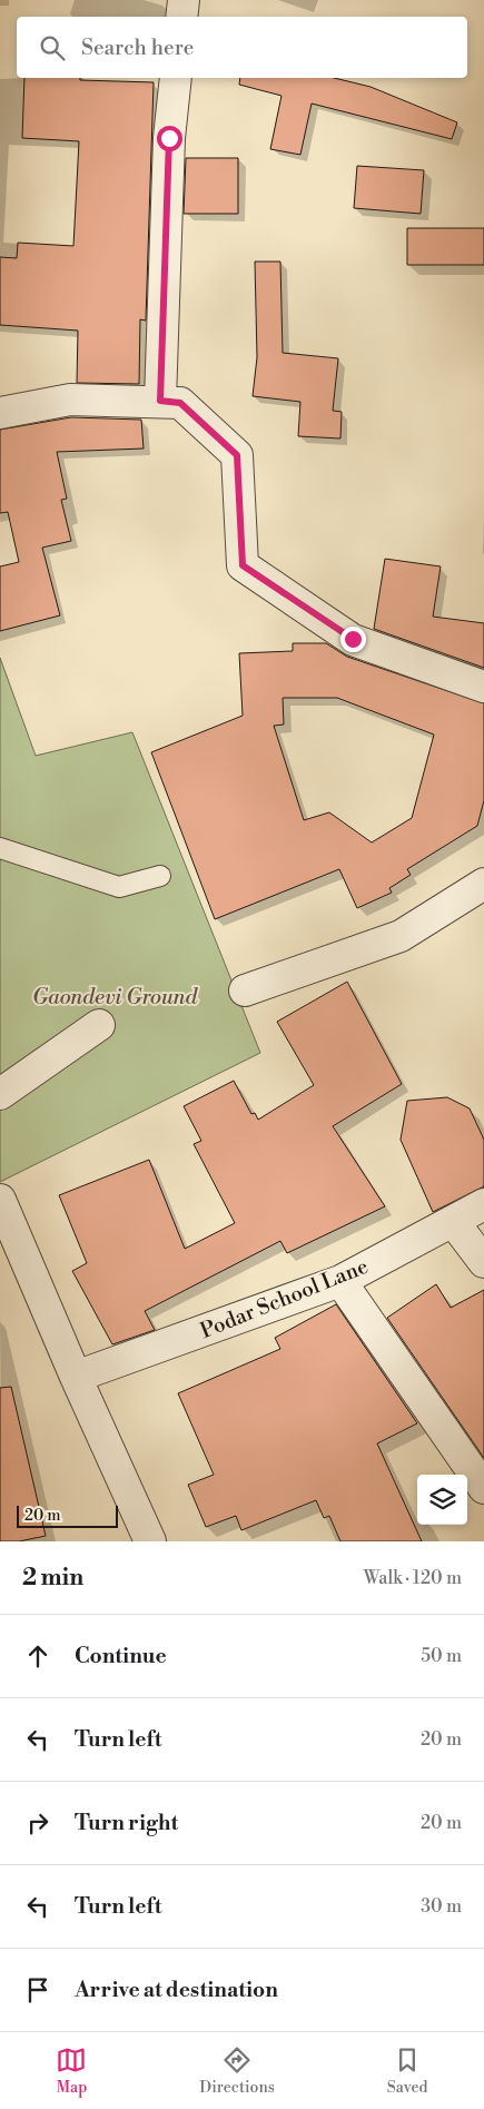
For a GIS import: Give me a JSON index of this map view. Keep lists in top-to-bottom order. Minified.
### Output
{"streets":{"street":["Podar School Lane"]},"parks":["Gaondevi Ground"],"scale_bar":"20 m","page":{"search":"Search here","scale":"20 m","heading":["2 min","Walk · 120 m"],"list":[["Continue","50 m"],["Turn left","20 m"],["Turn right","20 m"],["Turn left","30 m"],"Arrive at destination"],"nav":["Map","Directions","Saved"]}}
